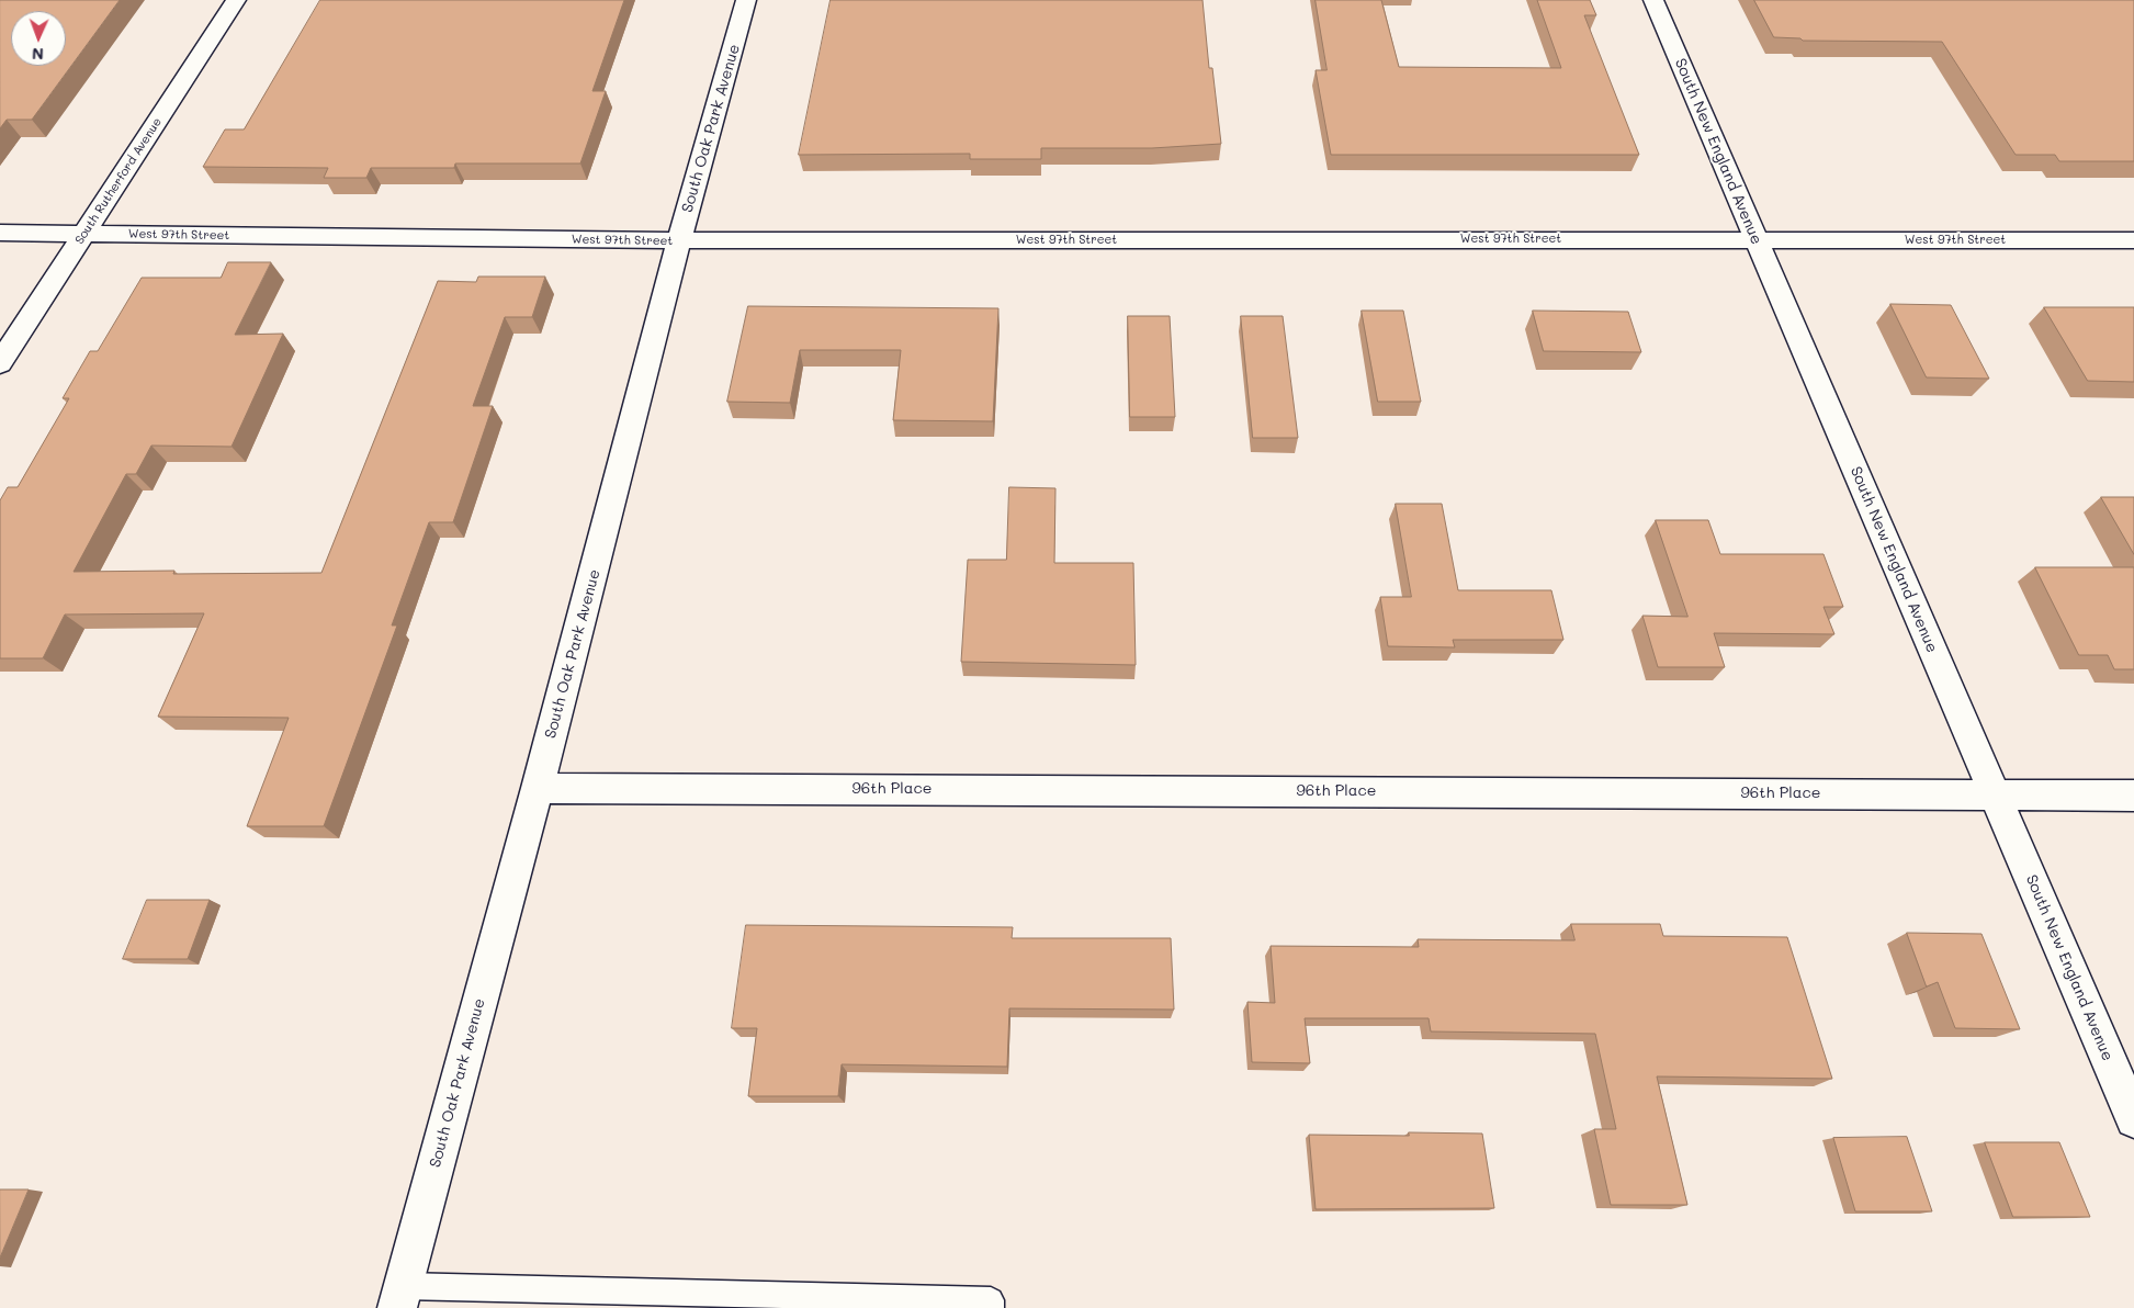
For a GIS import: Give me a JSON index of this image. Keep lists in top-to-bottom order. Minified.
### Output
{"streets":{"street":["South Oak Park Avenue","South New England Avenue","South Rutherford Avenue","West 97th Street","96th Place"]},"crossings":[["South Oak Park Avenue","West 97th Street"],["South Oak Park Avenue","96th Place"],["South New England Avenue","West 97th Street"],["South New England Avenue","96th Place"],["South Rutherford Avenue","West 97th Street"]],"north":"bottom"}
